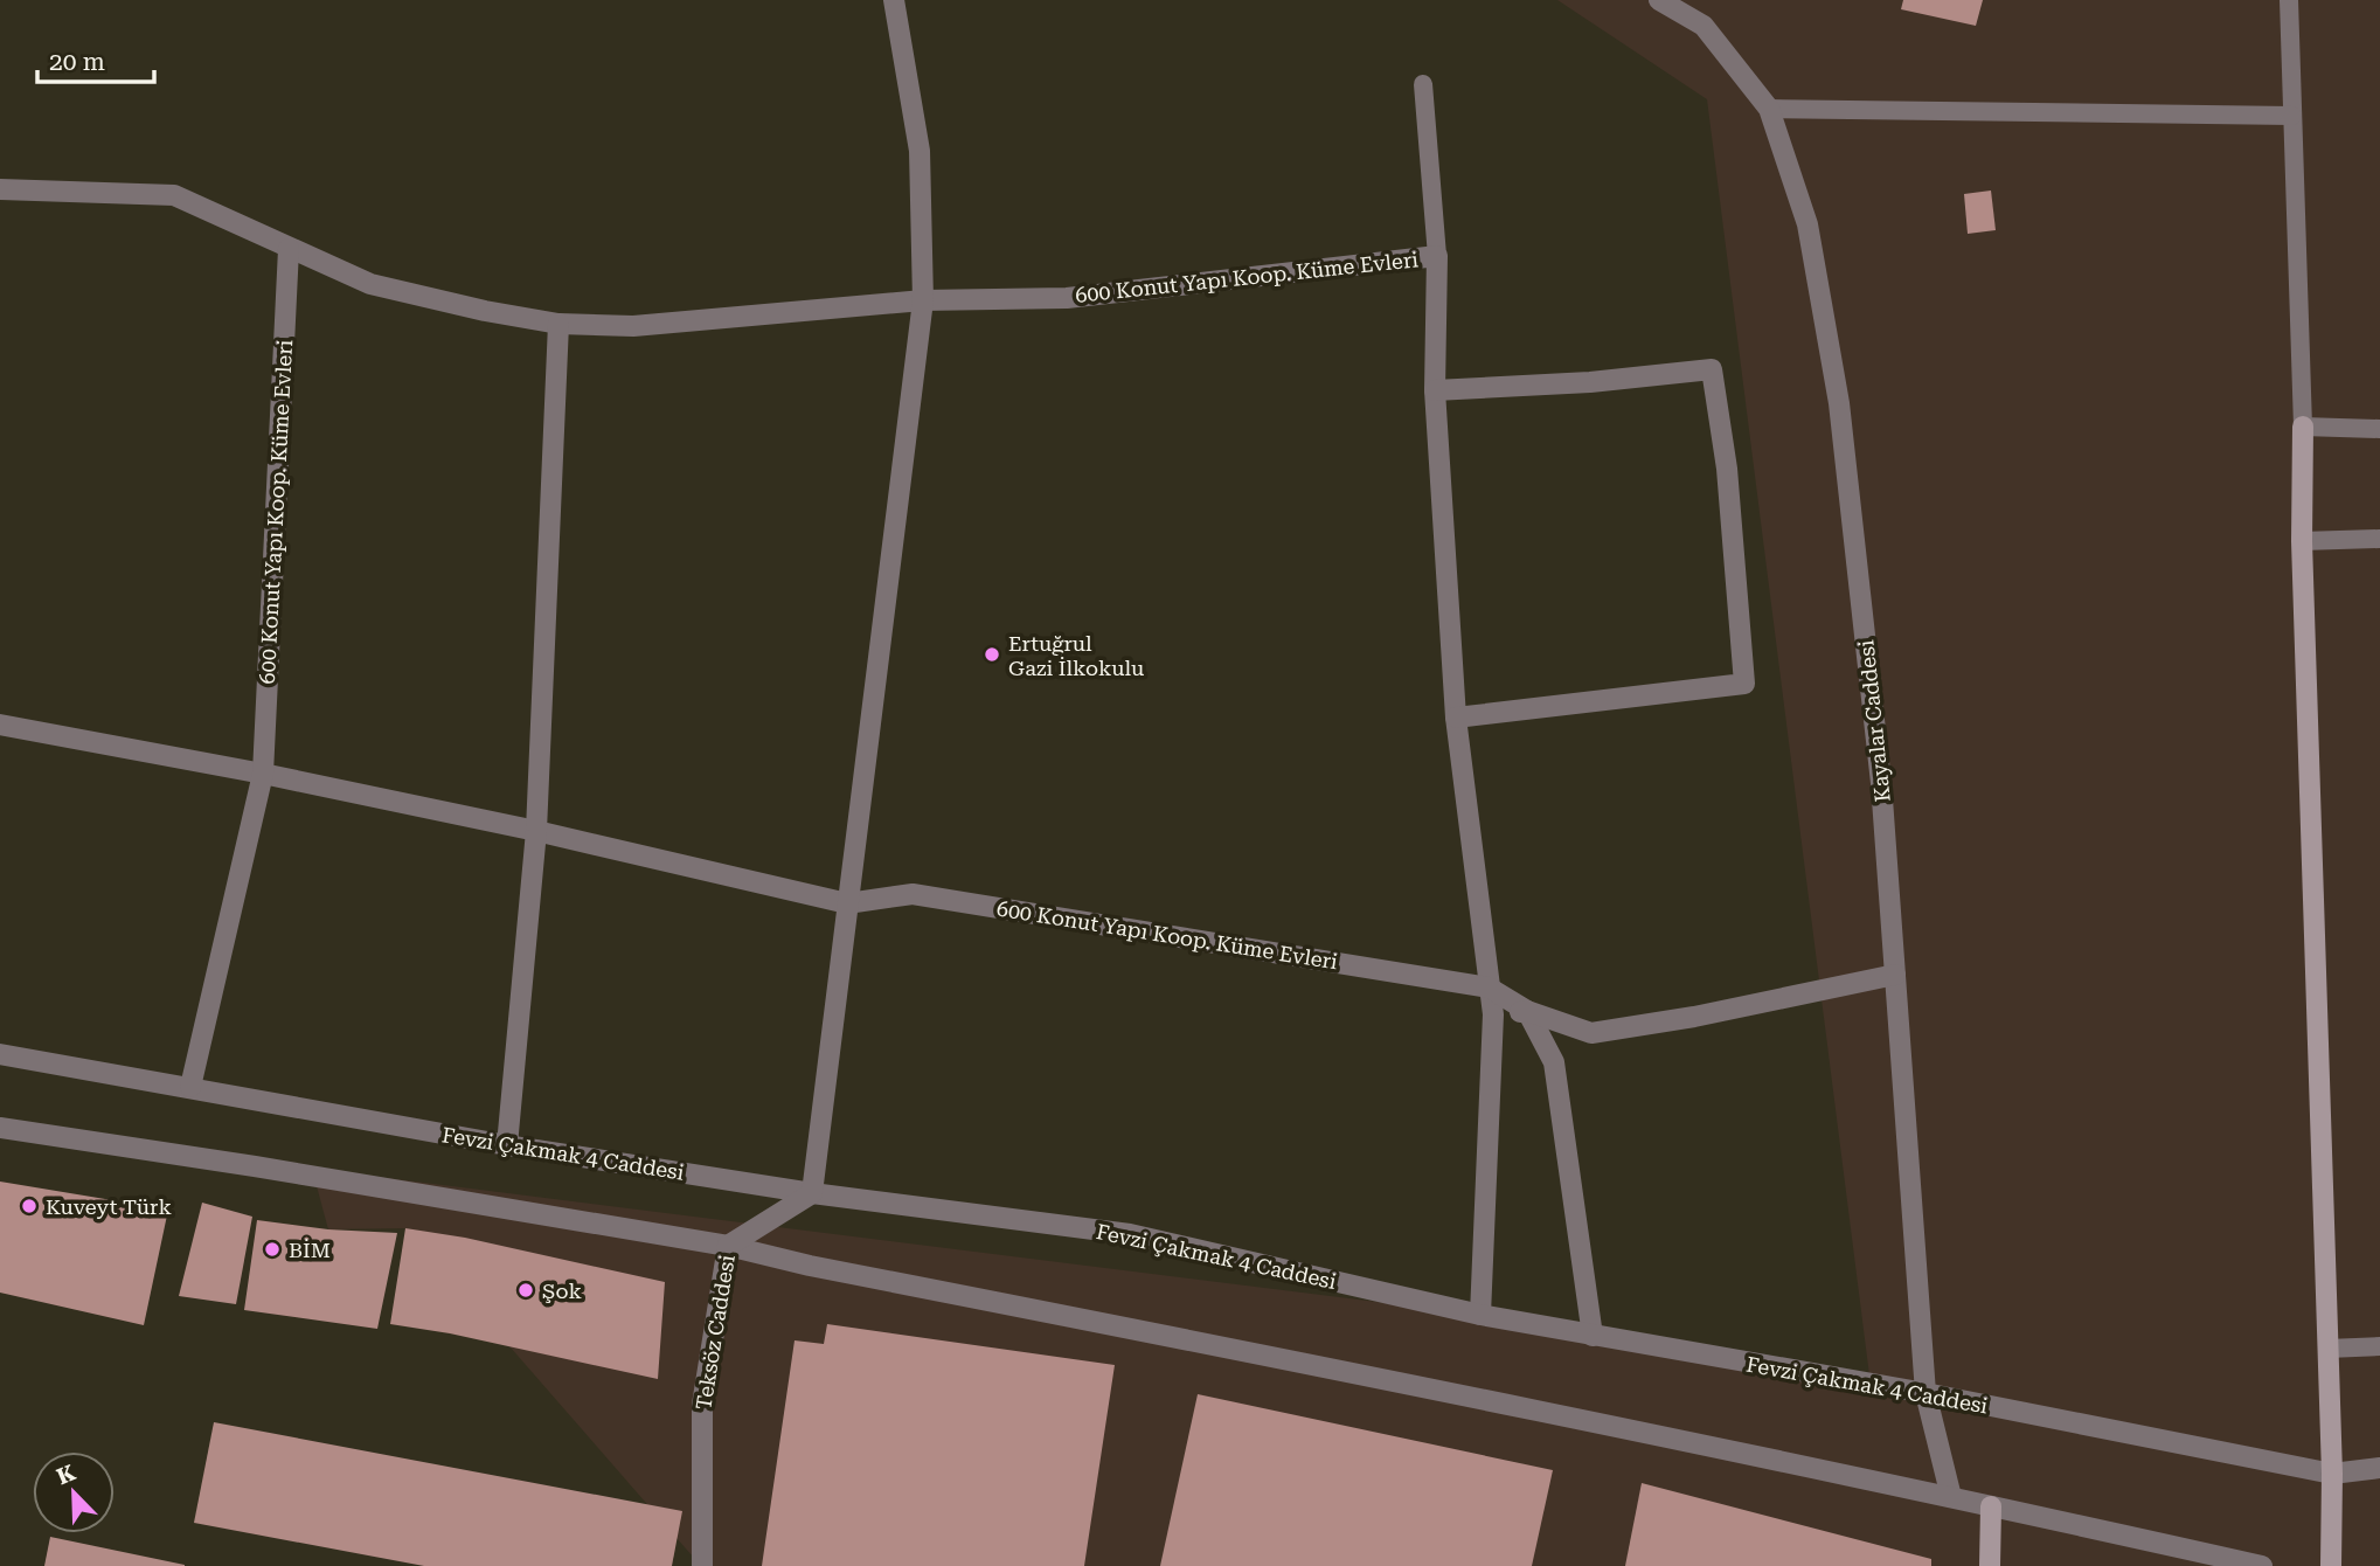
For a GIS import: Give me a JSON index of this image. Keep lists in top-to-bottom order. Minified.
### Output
{"streets":{"street":["600 Konut Yapı Koop. Küme Evleri","Kayalar Caddesi","Fevzi Çakmak 4 Caddesi","Teksöz Caddesi"]},"crossings":[["600 Konut Yapı Koop. Küme Evleri","Kayalar Caddesi"],["600 Konut Yapı Koop. Küme Evleri","Fevzi Çakmak 4 Caddesi"],["Kayalar Caddesi","Fevzi Çakmak 4 Caddesi"],["Fevzi Çakmak 4 Caddesi","Teksöz Caddesi"]],"places":["Ertuğrul Gazi İlkokulu","Kuveyt Türk","BİM","Şok"],"scale_bar":"20 m","north":"top left"}
